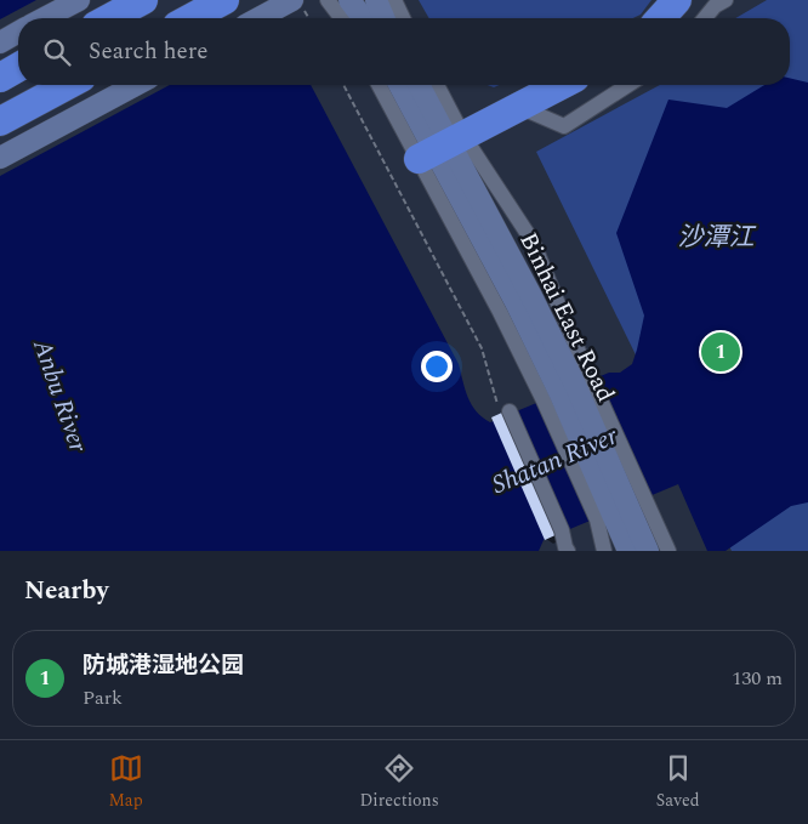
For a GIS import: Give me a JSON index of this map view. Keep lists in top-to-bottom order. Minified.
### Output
{"streets":{"main road":["Binhai East Road"]},"water":["沙潭江","Anbu River","Shatan River"],"page":{"search":"Search here","pins":"1","heading":"Nearby","list":[{"mark":"1","name":"防城港湿地公园","note":"Park","value":"130 m"}],"nav":["Map","Directions","Saved"]}}
